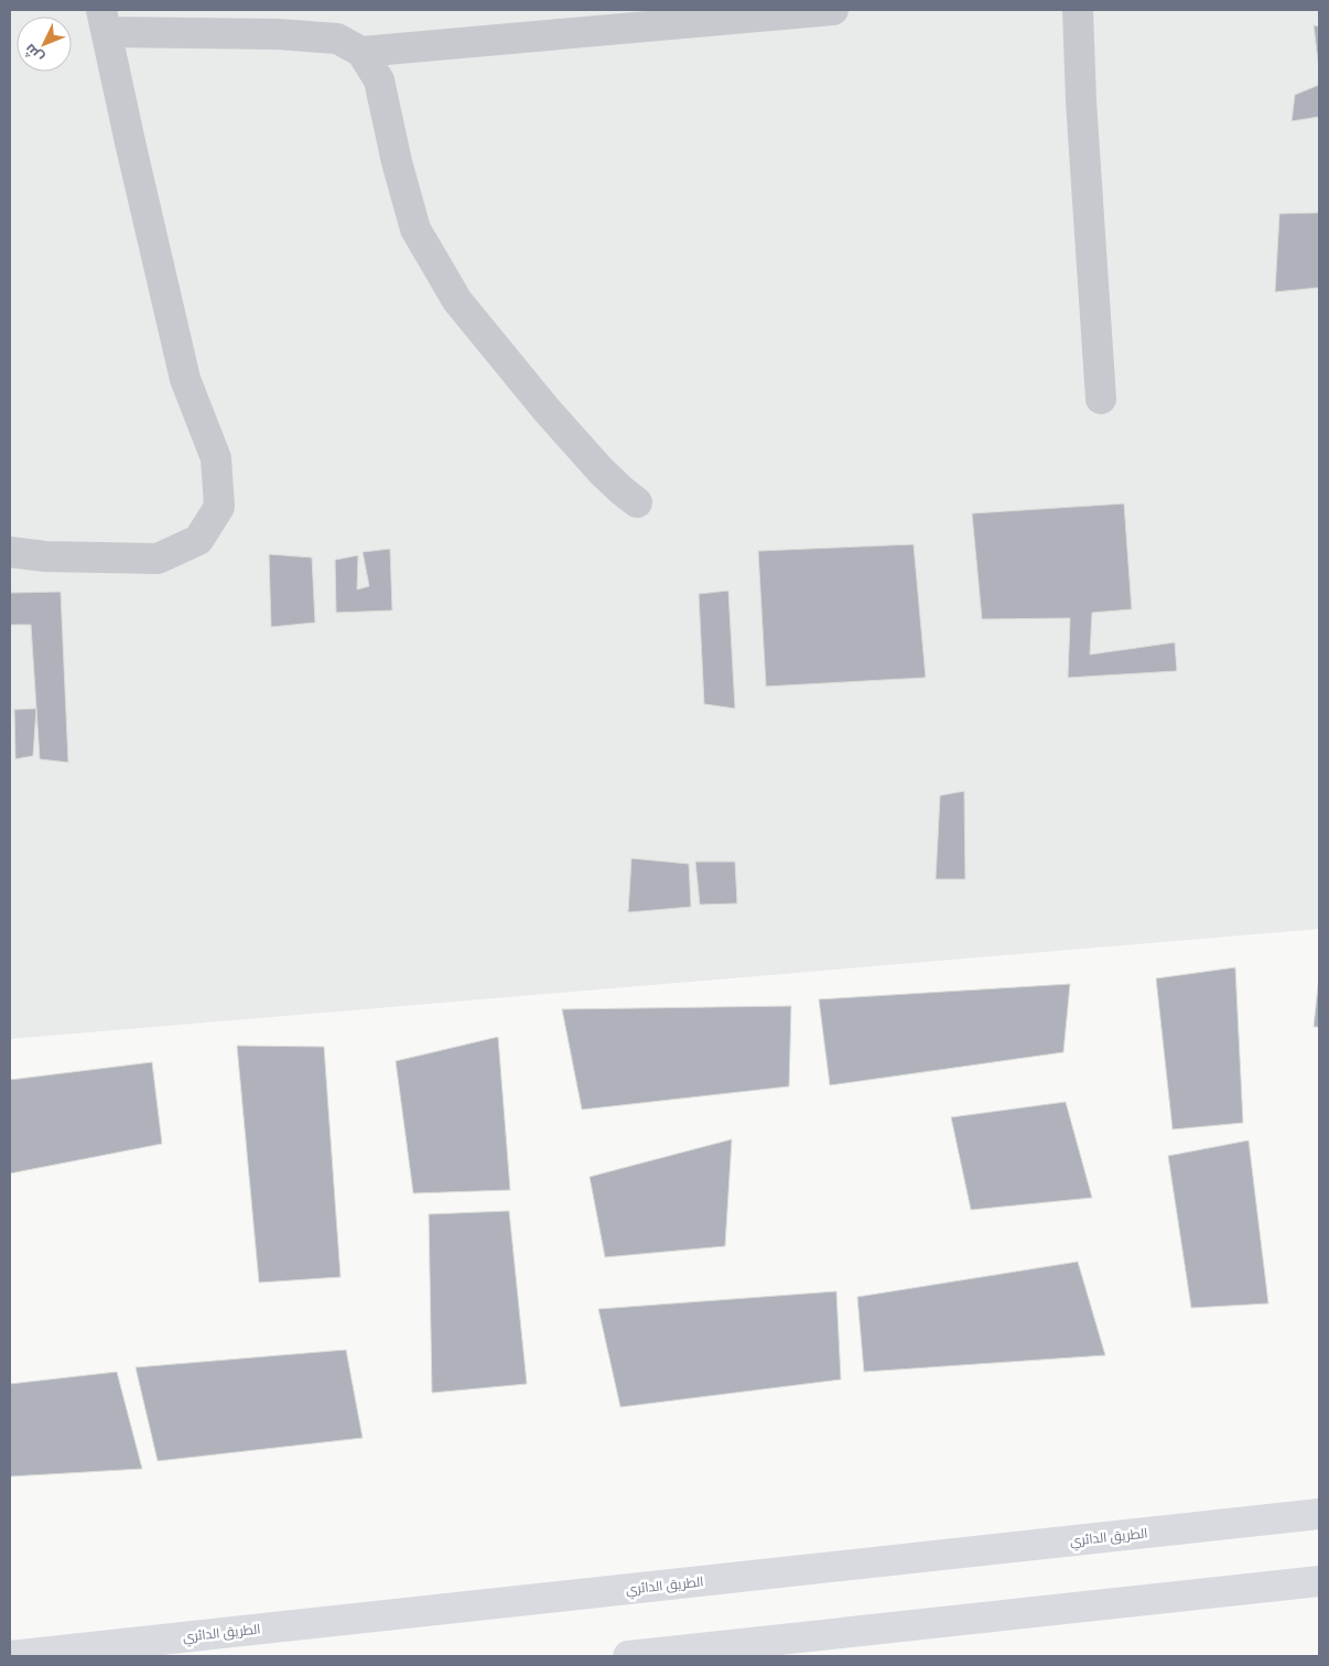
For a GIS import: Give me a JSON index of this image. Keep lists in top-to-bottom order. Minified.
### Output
{"streets":{"highway":["الطريق الدائري"]},"north":"bottom left"}
